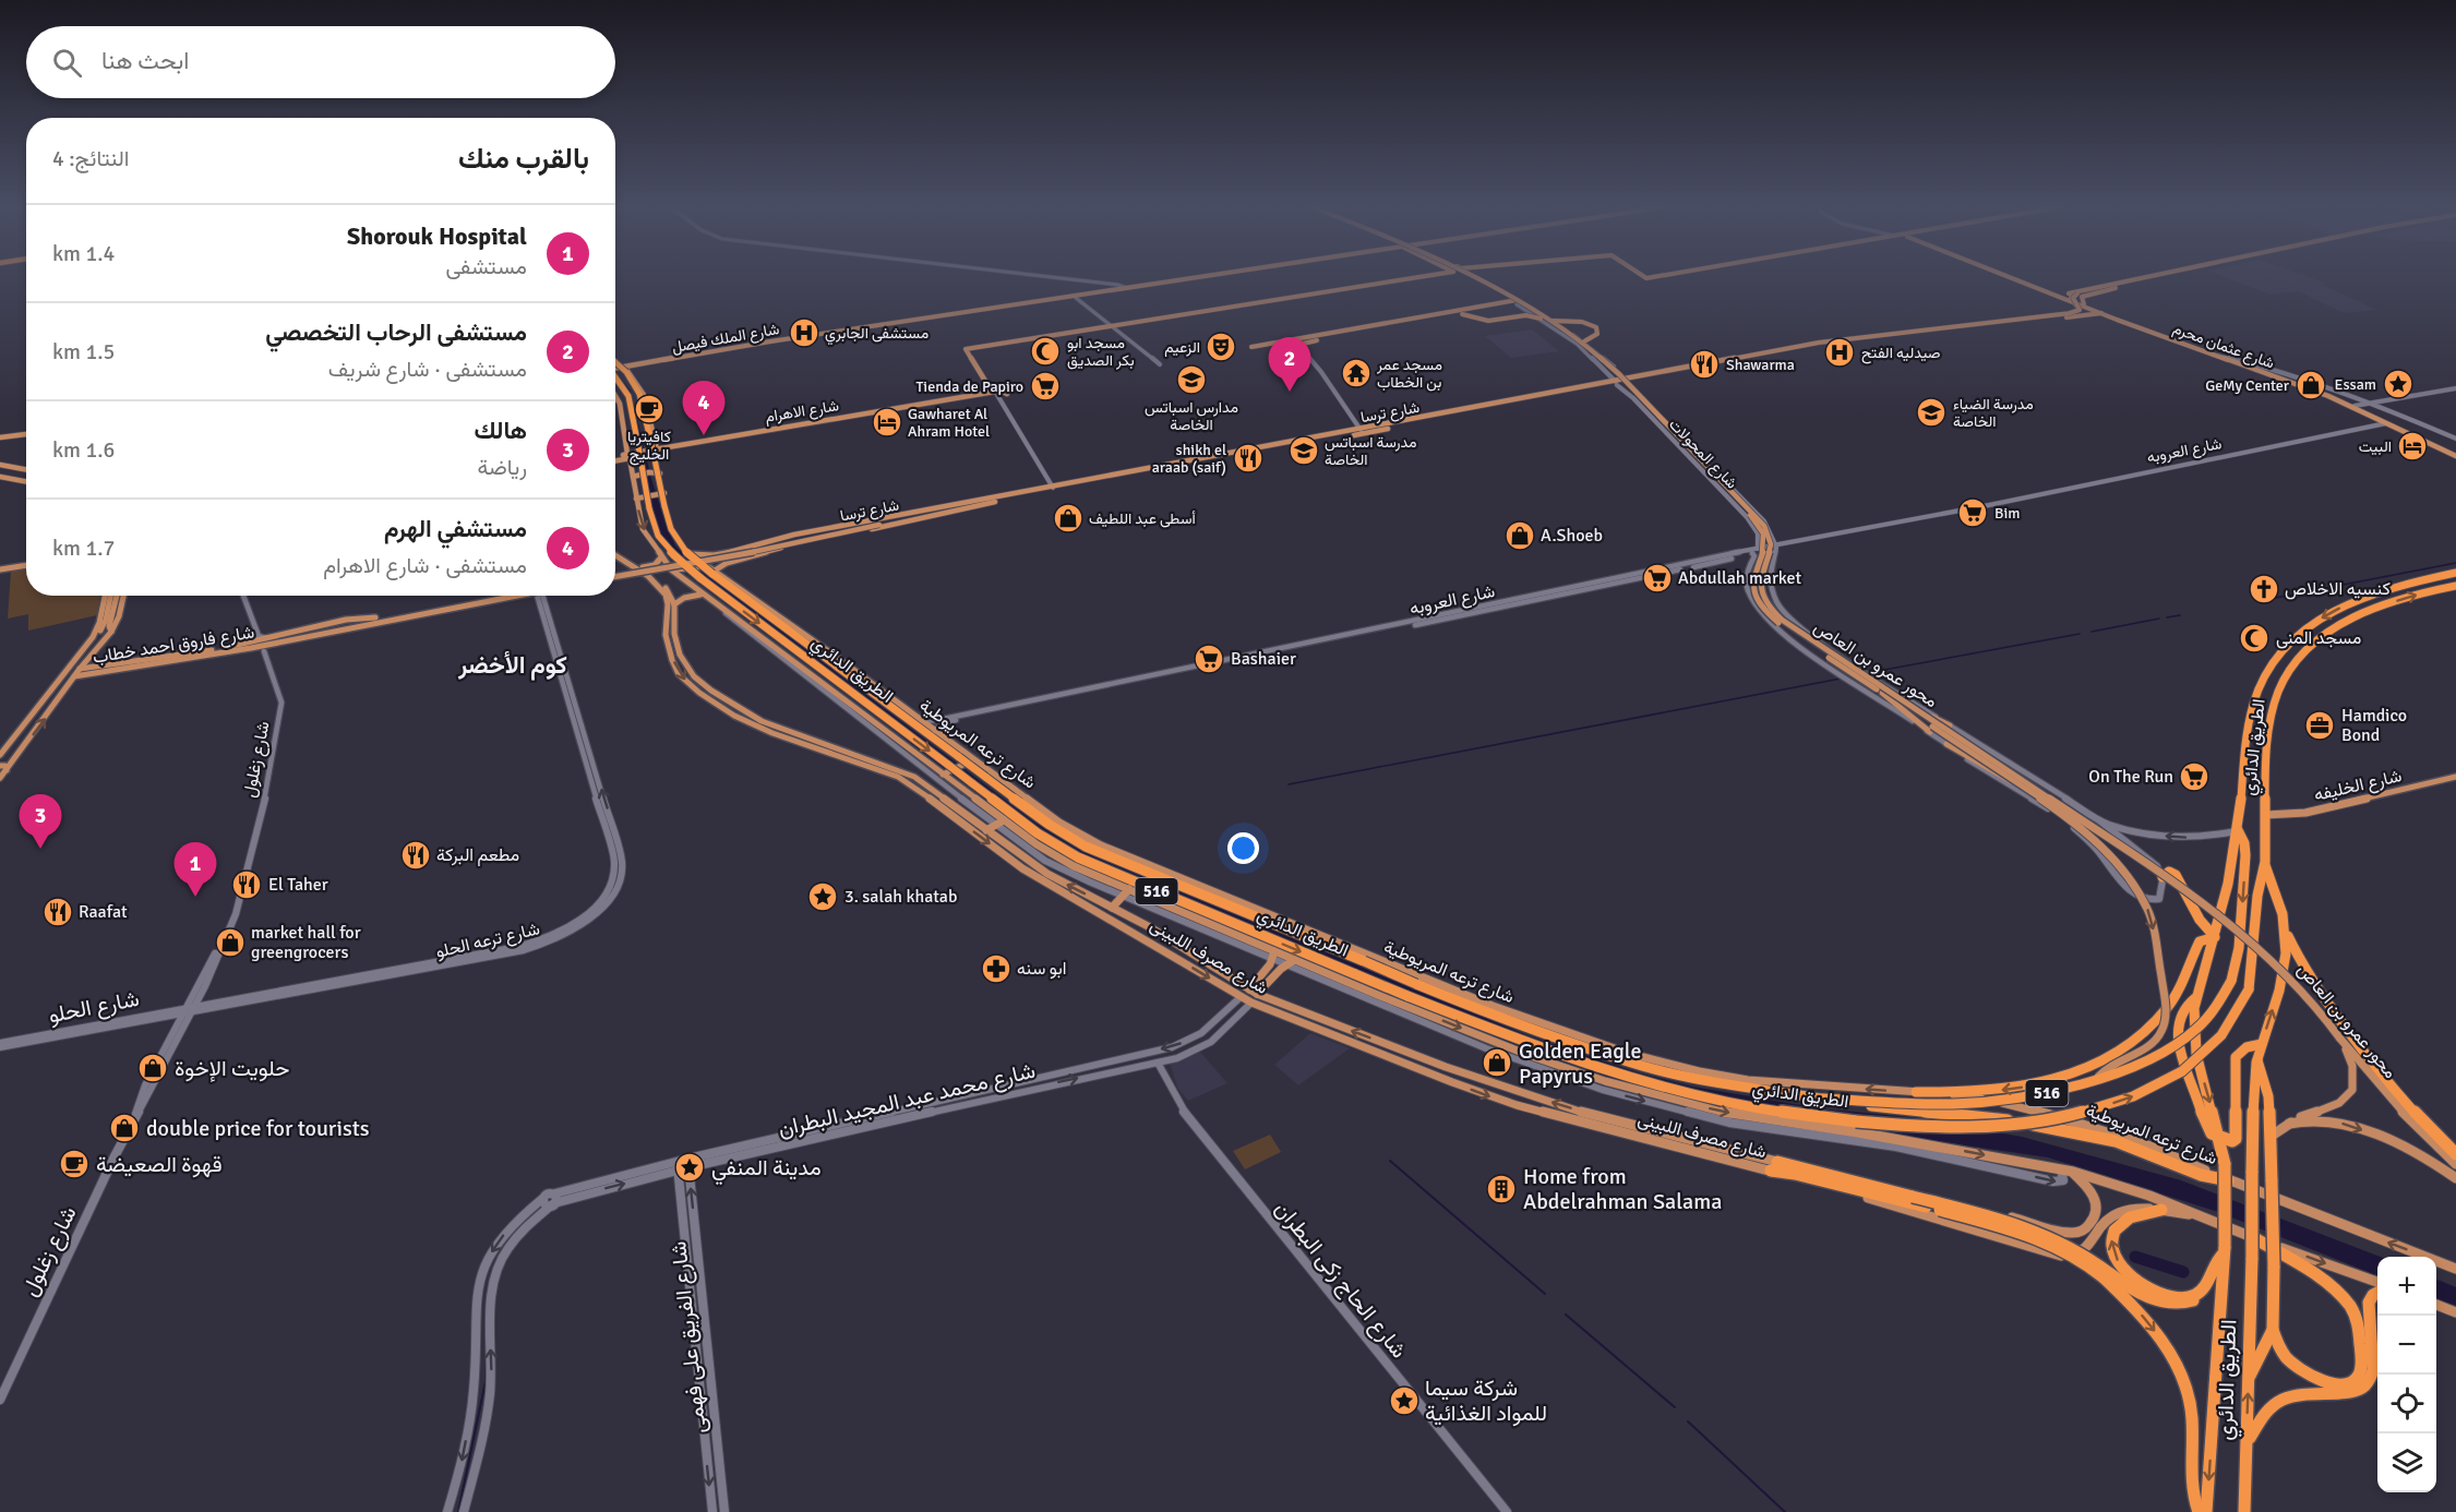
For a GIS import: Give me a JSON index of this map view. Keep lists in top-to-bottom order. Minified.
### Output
{"streets":{"highway":["الطريق الدائري","516"],"main road":["شارع الملك فيصل","شارع عثمان محرم","شارع الاهرام","شارع ترسا","شارع فاروق احمد خطاب","محور عمرو بن العاص","شارع ترعه المريوطية","شارع الخليفه","شارع مصرف اللبينى"],"street":["شارع العروبه","شارع المحولات","شارع زغلول","شارع ترعه الحلو","شارع الحلو","شارع محمد عبد المجيد البطران","شارع الحاج زكى البطران","شارع الفريق على فهمى"]},"crossings":[["شارع عثمان محرم","شارع ترسا"],["شارع عثمان محرم","شارع العروبه"],["شارع ترسا","شارع المحولات"],["شارع ترسا","شارع ترعه المريوطية"],["شارع العروبه","شارع المحولات"],["شارع العروبه","شارع ترعه المريوطية"],["شارع المحولات","محور عمرو بن العاص"],["محور عمرو بن العاص","الطريق الدائري"],["الطريق الدائري","شارع الخليفه"],["شارع زغلول","شارع ترعه الحلو"],["شارع زغلول","شارع الحلو"],["شارع ترعه الحلو","شارع الحلو"],["شارع مصرف اللبينى","شارع محمد عبد المجيد البطران"],["شارع محمد عبد المجيد البطران","شارع الحاج زكى البطران"],["شارع محمد عبد المجيد البطران","شارع الفريق على فهمى"]],"districts":["كوم الأخضر"],"places":{"hospital":["مستشفى الجابري","صيدليه الفتح"],"theatre":["الزعيم"],"mosque":["مسجد ابو بكر الصديق","مسجد المنى"],"restaurant":["Shawarma","shikh el araab (saif)","مطعم البركة","El Taher","Raafat"],"temple":["مسجد عمر بن الخطاب"],"school or university":["مدارس اسباتس الخاصة","مدرسة الضياء الخاصة","مدرسة اسباتس الخاصة"],"place":["Essam","3. salah khatab","مدينة المنفي","شركة سيما للمواد الغذائية"],"shop":["GeMy Center","أسطى عبد اللطيف","A.Shoeb","market hall for greengrocers","Golden Eagle Papyrus","حلويت الإخوة","double price for tourists"],"supermarket":["Tienda de Papiro","Bim","Abdullah market","Bashaier","On The Run"],"cafe":["كافيتريا الخليج","قهوة الصعيضة"],"hotel":["Gawharet Al Ahram Hotel","البيت"],"church":["كنسيه الاخلاص"],"office":["Hamdico Bond"],"pharmacy":["ابو سنه"],"building":["Home from Abdelrahman Salama"]},"page":{"search":"ابحث هنا","heading":["بالقرب منك","النتائج: 4"],"list":[{"mark":"1","name":"Shorouk Hospital","note":"مستشفى","value":"1.4 km"},{"mark":"2","name":"مستشفى الرحاب التخصصي","note":"مستشفى · شارع شريف","value":"1.5 km"},{"mark":"3","name":"هالك","note":"رياضة","value":"1.6 km"},{"mark":"4","name":"مستشفي الهرم","note":"مستشفى · شارع الاهرام","value":"1.7 km"}],"pins":["2","4","3","1"],"map_buttons":["+","−"]}}
